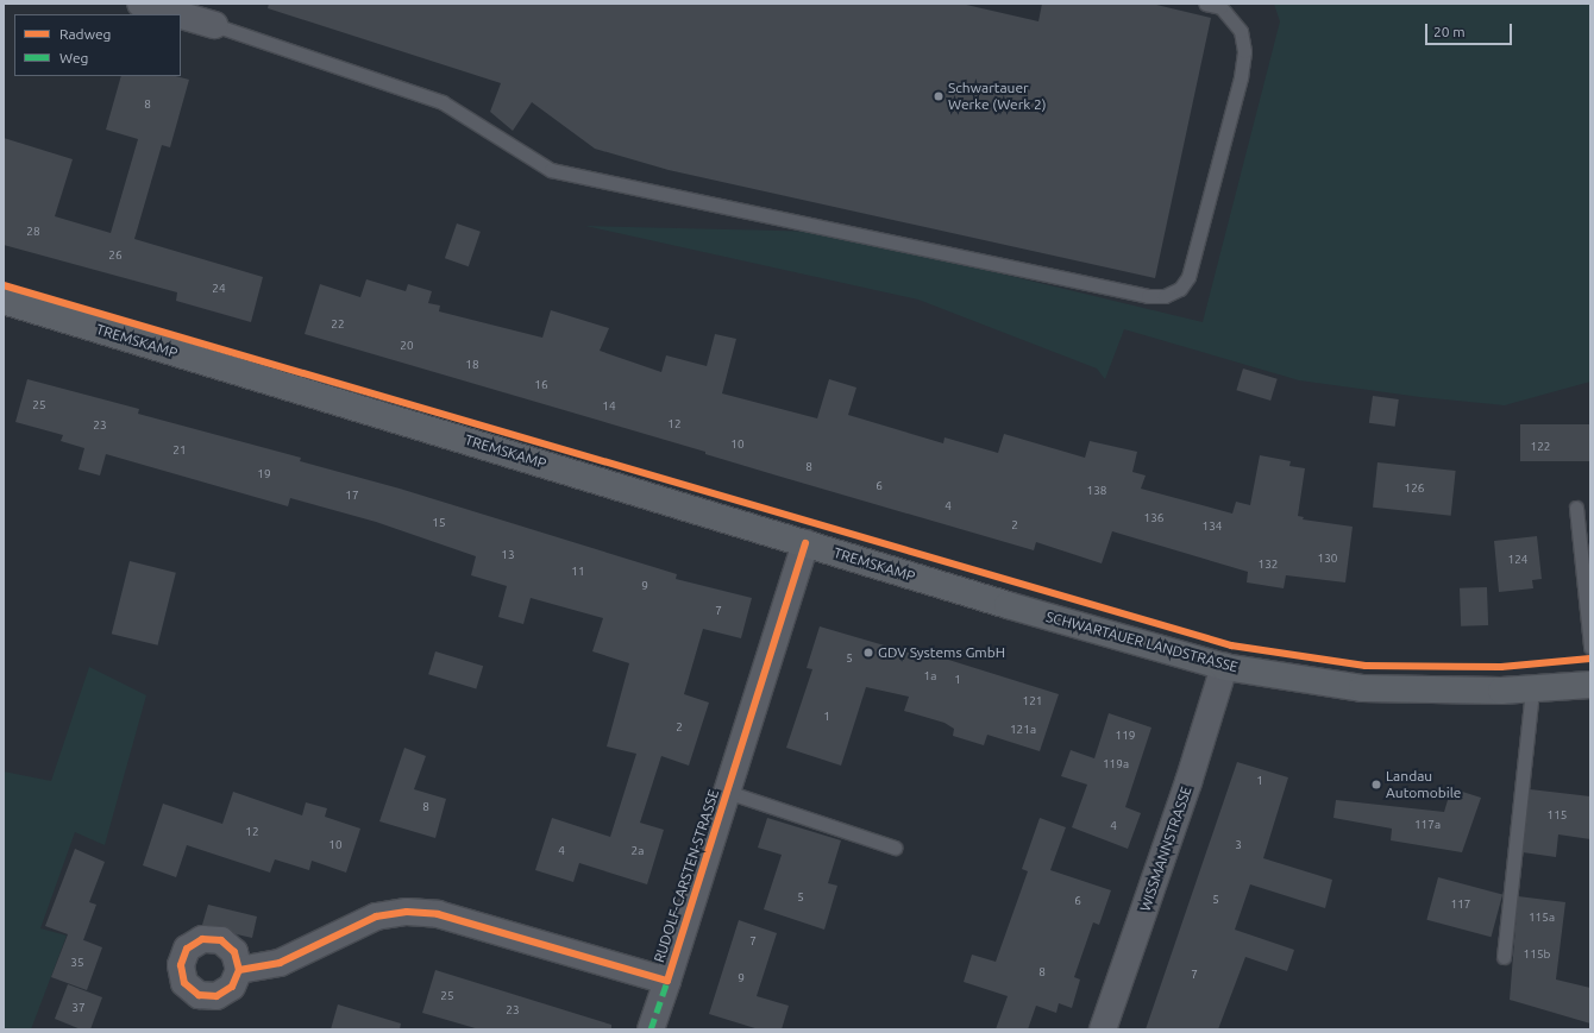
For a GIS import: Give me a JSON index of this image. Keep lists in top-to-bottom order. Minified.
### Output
{"streets":{"main road":["TREMSKAMP","SCHWARTAUER LANDSTRASSE"],"street":["WISSMANNSTRASSE","RUDOLF-CARSTEN-STRASSE"]},"crossings":[["TREMSKAMP","SCHWARTAUER LANDSTRASSE"],["TREMSKAMP","RUDOLF-CARSTEN-STRASSE"],["SCHWARTAUER LANDSTRASSE","WISSMANNSTRASSE"]],"places":["Schwartauer Werke (Werk 2)","GDV Systems GmbH","Landau Automobile"],"house_numbers":["8","28","26","24","22","20","18","16","25","14","12","23","10","122","21","8","19","6","126","138","17","4","136","15","2","134","13","130","124","132","11","9","7","5","1a","1","121","1","2","121a","119","119a","1","8","115","117a","4","12","10","3","4","2a","5","5","6","117","115a","7","115b","35","8","7","9","25","37","23"],"legend":["Radweg","Weg"],"scale_bar":"20 m"}
